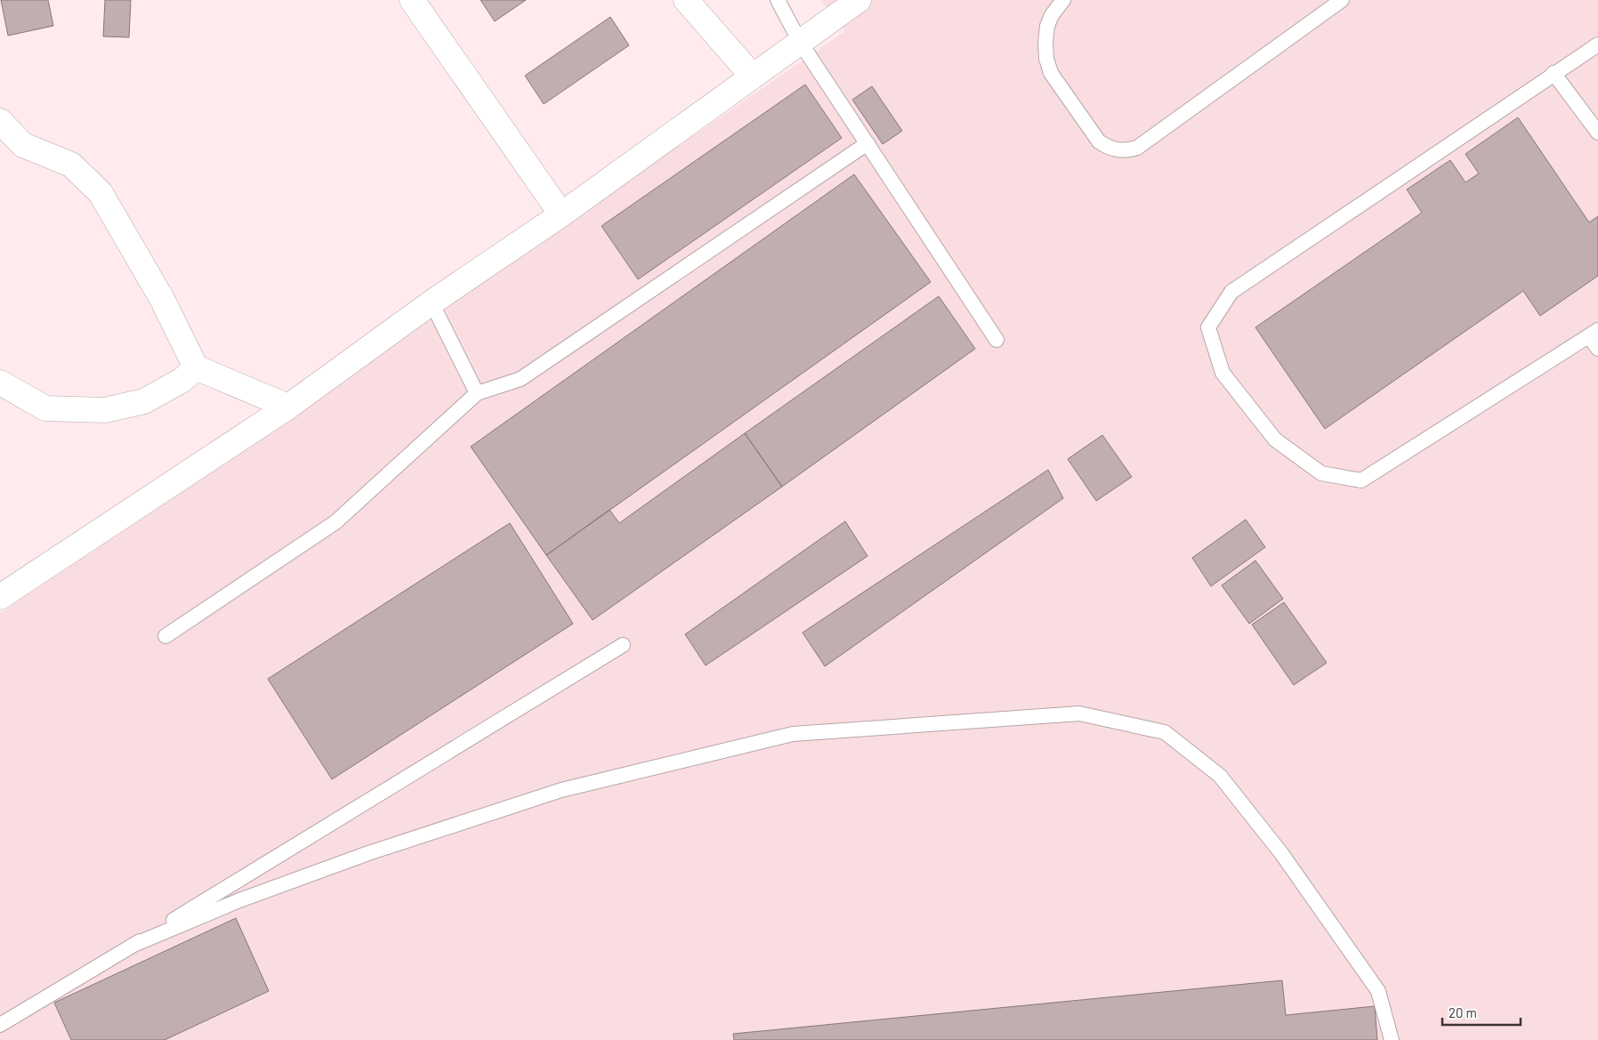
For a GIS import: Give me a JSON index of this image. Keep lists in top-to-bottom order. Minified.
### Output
{"scale_bar":"20 m"}
